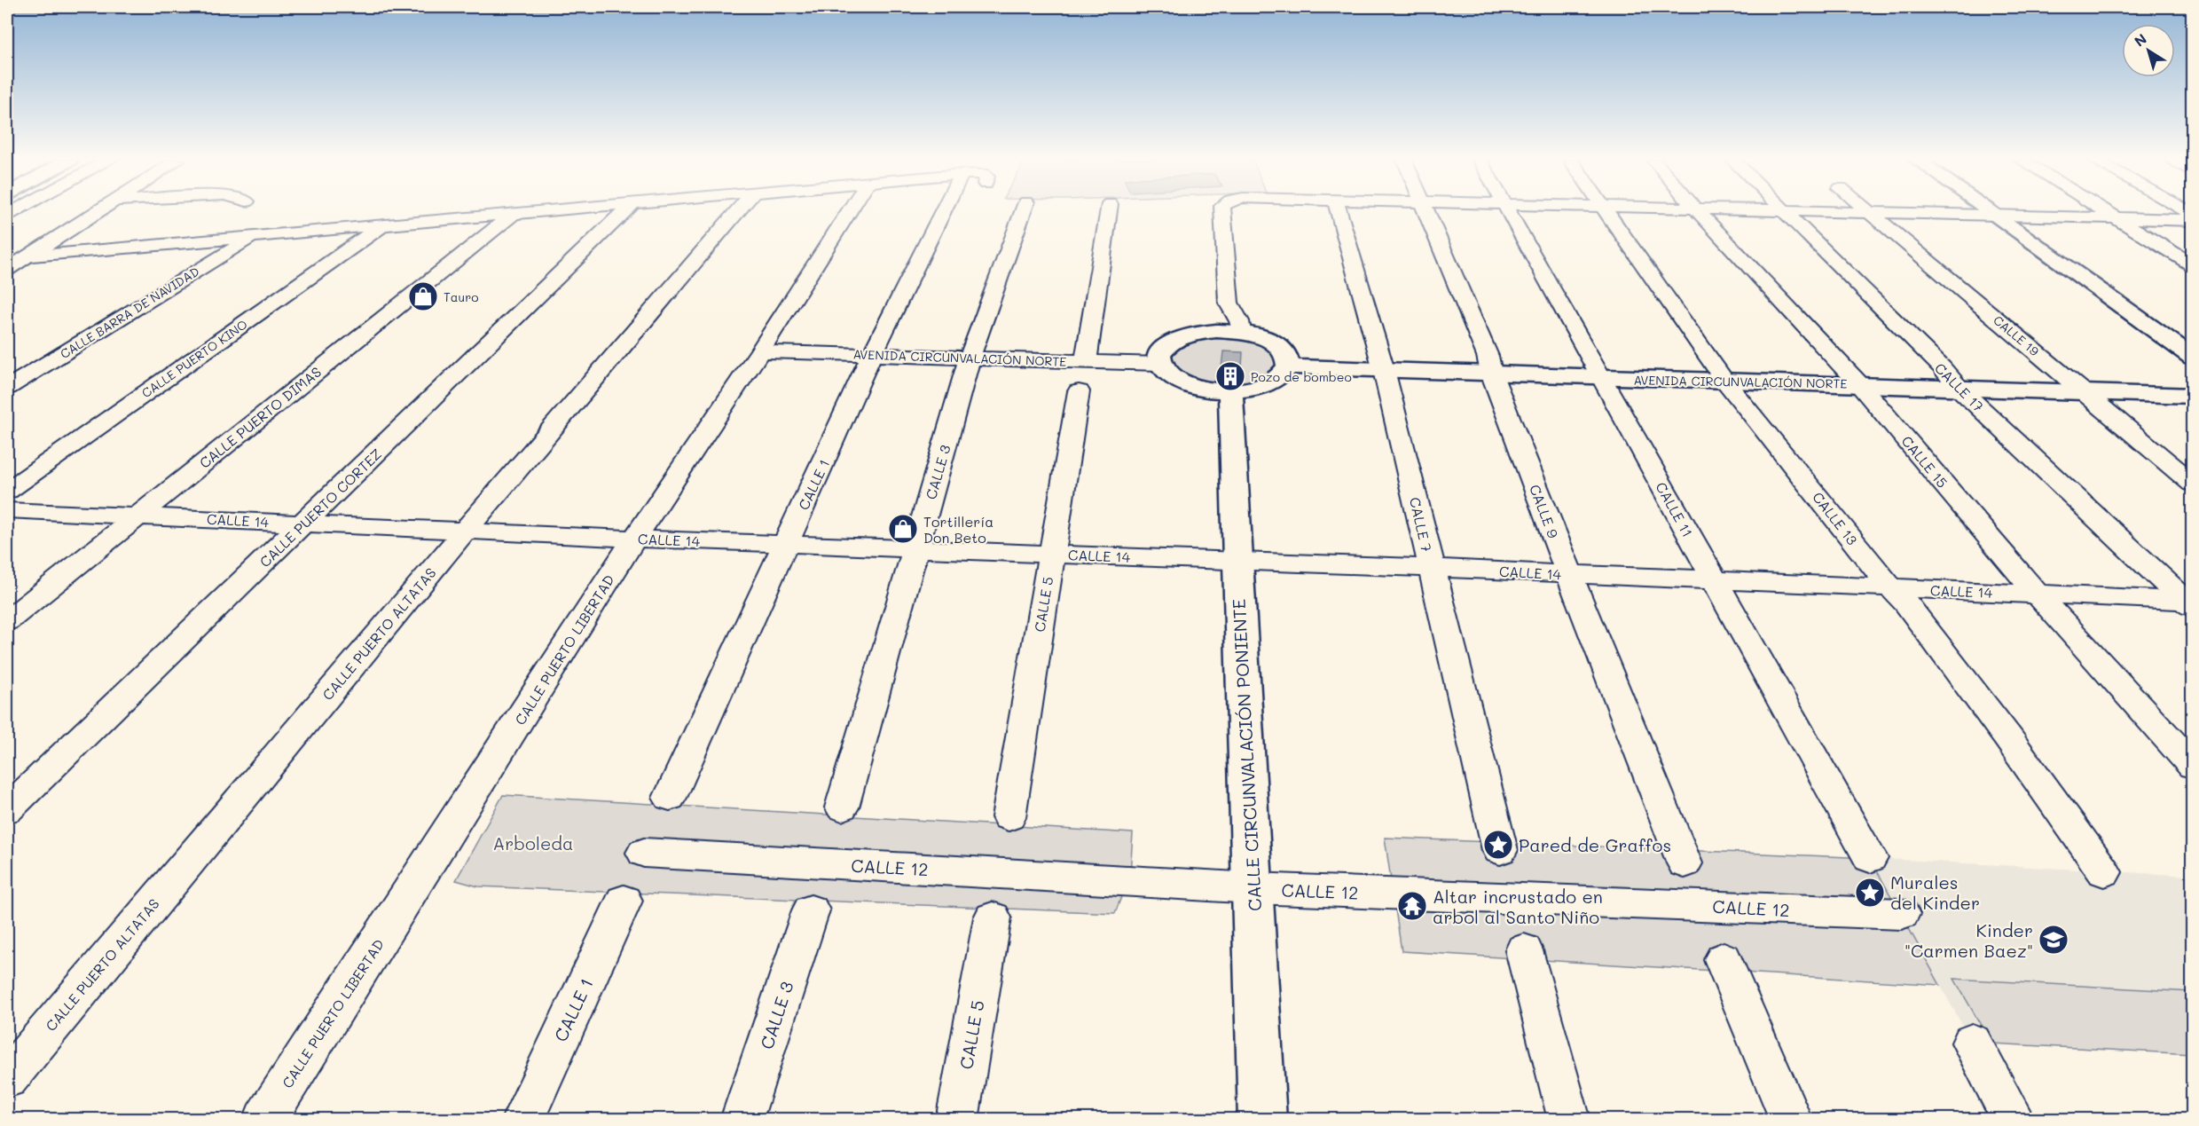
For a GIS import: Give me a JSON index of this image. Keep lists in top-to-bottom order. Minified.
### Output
{"streets":{"main road":["AVENIDA CIRCUNVALACIÓN NORTE","CALLE CIRCUNVALACIÓN PONIENTE"],"street":["CALLE BARRA DE NAVIDAD","CALLE 19","CALLE PUERTO KINO","CALLE 17","CALLE PUERTO DIMAS","CALLE 15","CALLE 3","CALLE 1","CALLE PUERTO CORTEZ","CALLE 11","CALLE 9","CALLE 13","CALLE 14","CALLE 7","CALLE 5","CALLE PUERTO ALTATAS","CALLE PUERTO LIBERTAD","CALLE 12"]},"crossings":[["CALLE 19","AVENIDA CIRCUNVALACIÓN NORTE"],["AVENIDA CIRCUNVALACIÓN NORTE","CALLE 17"],["AVENIDA CIRCUNVALACIÓN NORTE","CALLE 15"],["AVENIDA CIRCUNVALACIÓN NORTE","CALLE 3"],["AVENIDA CIRCUNVALACIÓN NORTE","CALLE 1"],["AVENIDA CIRCUNVALACIÓN NORTE","CALLE 11"],["AVENIDA CIRCUNVALACIÓN NORTE","CALLE 9"],["AVENIDA CIRCUNVALACIÓN NORTE","CALLE 13"],["AVENIDA CIRCUNVALACIÓN NORTE","CALLE 7"],["AVENIDA CIRCUNVALACIÓN NORTE","CALLE PUERTO LIBERTAD"],["CALLE 17","CALLE 14"],["CALLE PUERTO DIMAS","CALLE 14"],["CALLE 15","CALLE 14"],["CALLE 3","CALLE 14"],["CALLE 1","CALLE 14"],["CALLE PUERTO CORTEZ","CALLE 14"],["CALLE 11","CALLE 14"],["CALLE 9","CALLE 14"],["CALLE 13","CALLE 14"],["CALLE 14","CALLE 7"],["CALLE 14","CALLE 5"],["CALLE 14","CALLE PUERTO ALTATAS"],["CALLE 14","CALLE PUERTO LIBERTAD"],["CALLE 14","CALLE CIRCUNVALACIÓN PONIENTE"],["CALLE CIRCUNVALACIÓN PONIENTE","CALLE 12"]],"parks":["Arboleda"],"places":{"shop":["Tauro","Tortillería Don Beto"],"building":["Pozo de bombeo"],"place":["Pared de Graffos","Murales del Kinder"],"temple":["Altar incrustado en arbol al Santo Niño"],"school or university":["Kinder \"Carmen Baez\""]},"north":"top left"}
